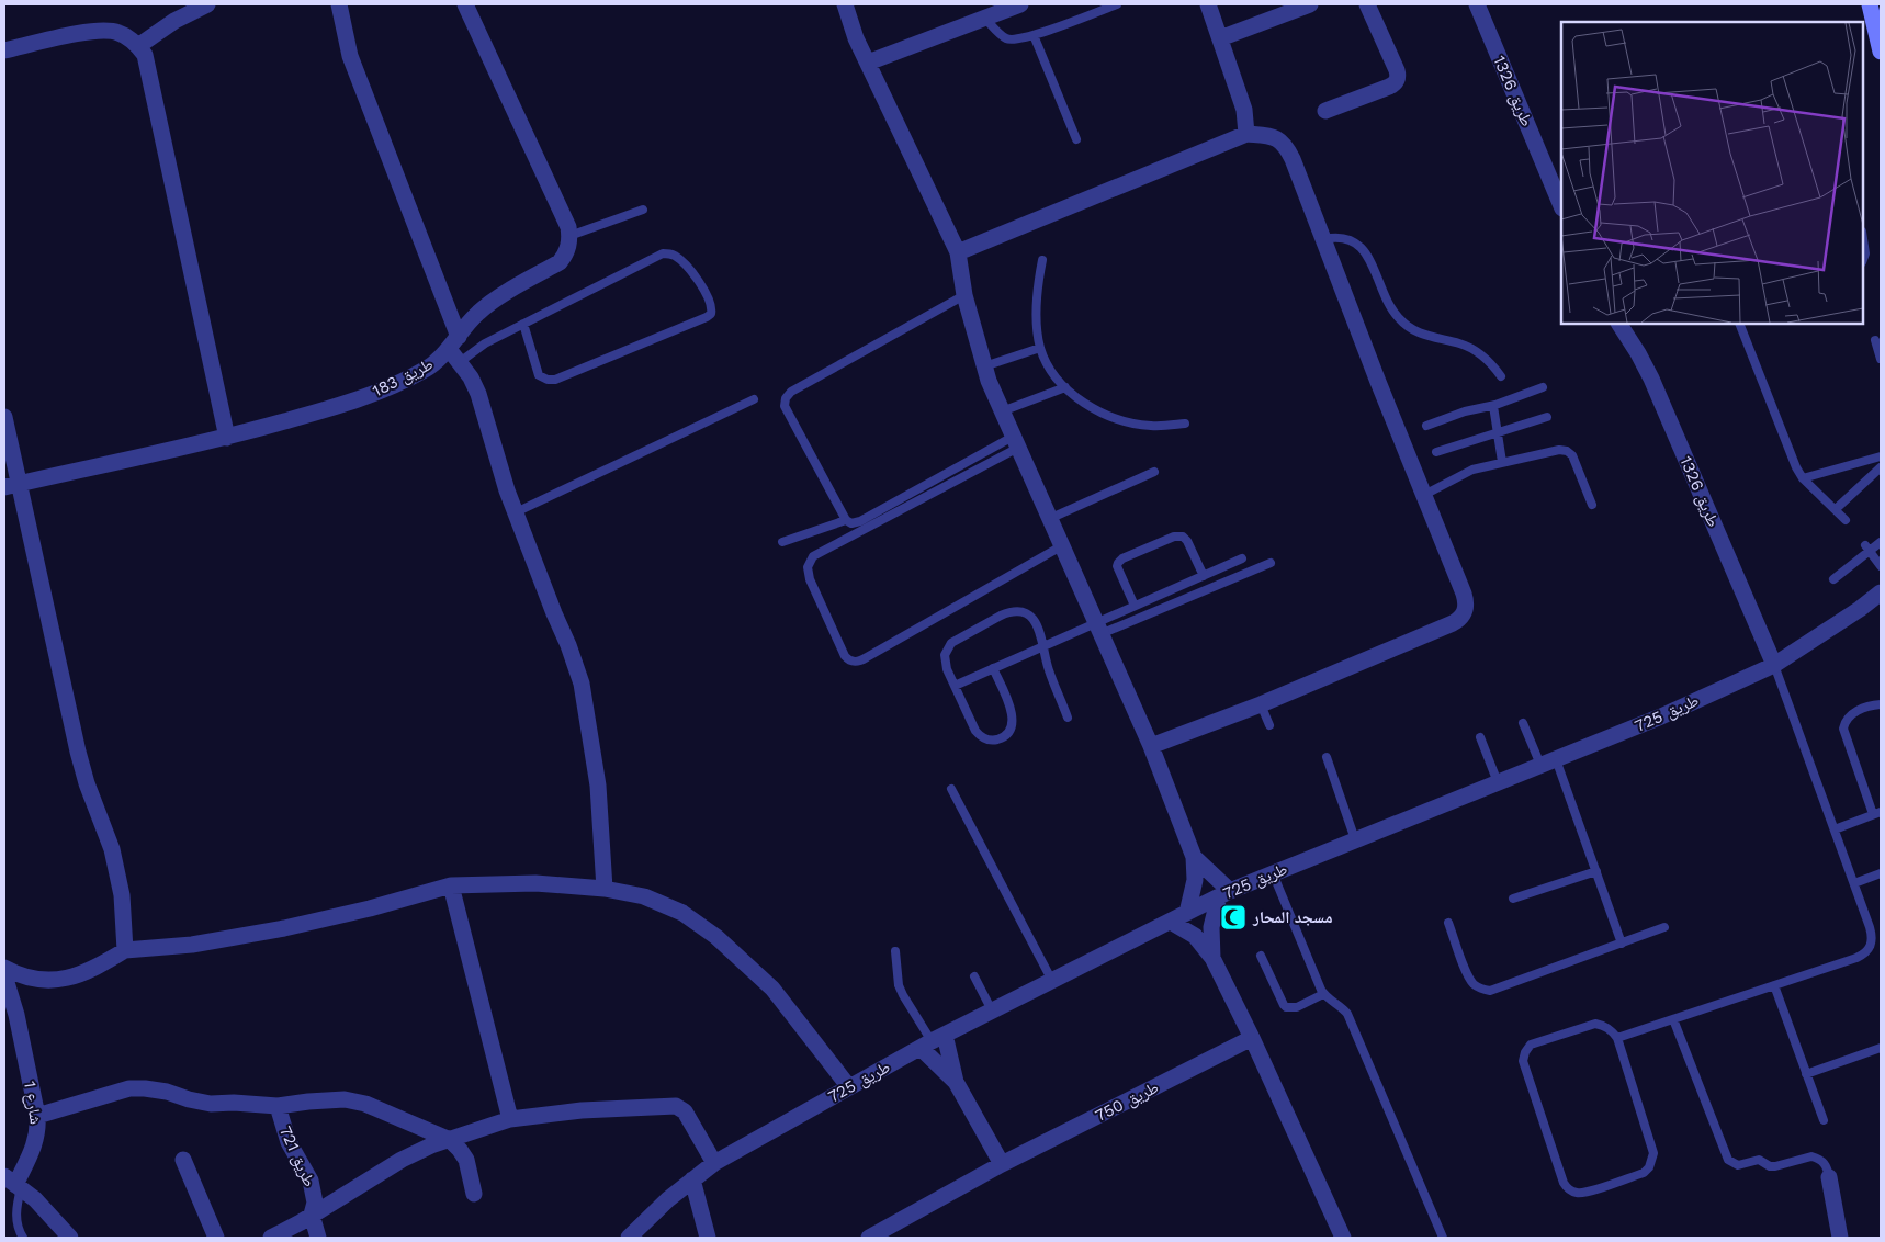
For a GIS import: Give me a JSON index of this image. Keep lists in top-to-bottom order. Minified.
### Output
{"streets":{"street":["طريق 1326","طريق 183","طريق 725","طريق 750","شارع 1","طريق 721"]},"crossings":[["طريق 1326","طريق 725"]],"places":{"mosque":["مسجد المحار"]}}
